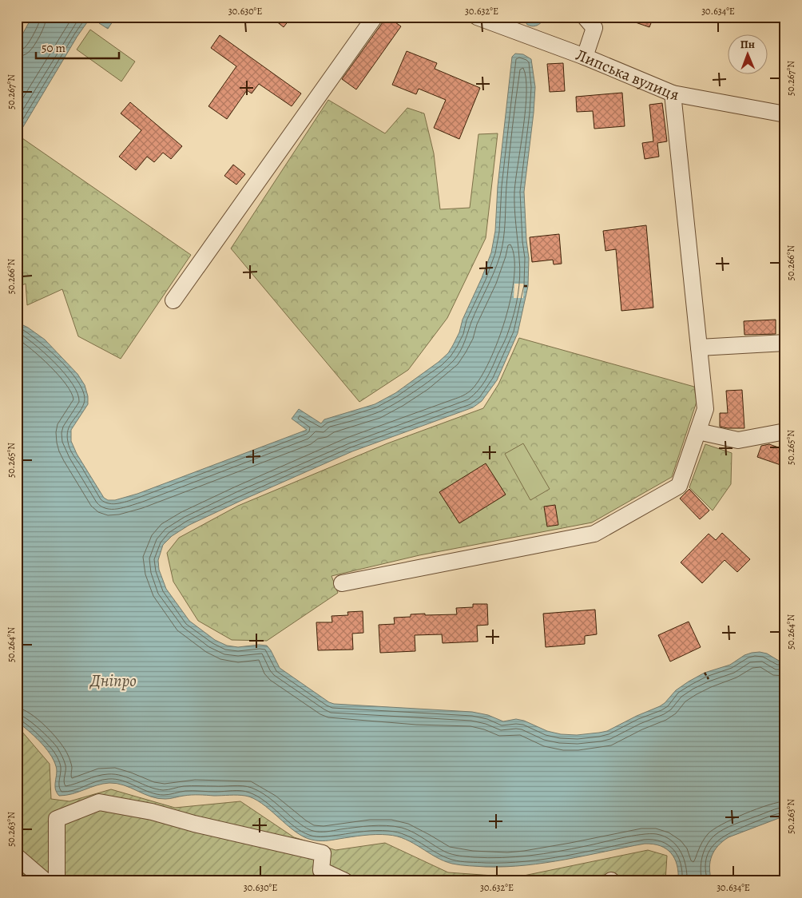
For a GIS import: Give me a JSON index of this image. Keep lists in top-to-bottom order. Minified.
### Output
{"streets":{"street":["Липська вулиця"]},"water":["Дніпро"],"scale_bar":"50 m","north":"top","coordinates":["30.630°E","30.632°E","30.634°E","50.267°N","50.266°N","50.265°N","50.264°N","50.263°N"]}
